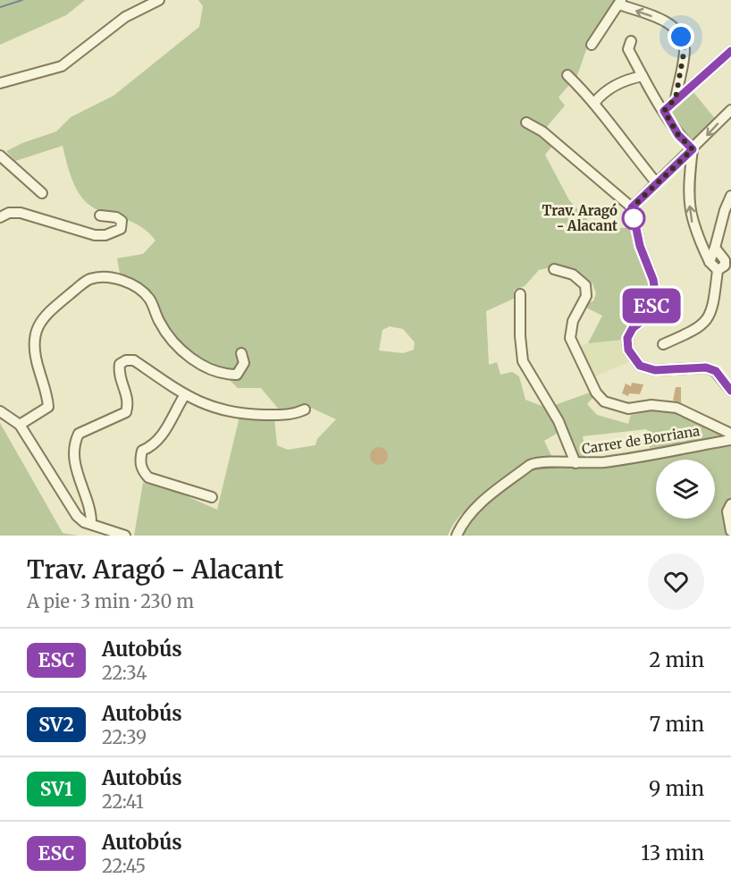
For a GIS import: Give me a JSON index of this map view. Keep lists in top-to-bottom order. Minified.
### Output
{"streets":{"street":["Carrer de Borriana"]},"places":["Trav. Aragó - Alacant"],"lines":["bus line ESC"],"page":{"on_map":"ESC","heading":["Trav. Aragó - Alacant","A pie · 3 min · 230 m"],"list":[{"mark":"ESC","name":"Autobús","note":"22:34","value":"2 min"},{"mark":"SV2","name":"Autobús","note":"22:39","value":"7 min"},{"mark":"SV1","name":"Autobús","note":"22:41","value":"9 min"},{"mark":"ESC","name":"Autobús","note":"22:45","value":"13 min"}]}}
